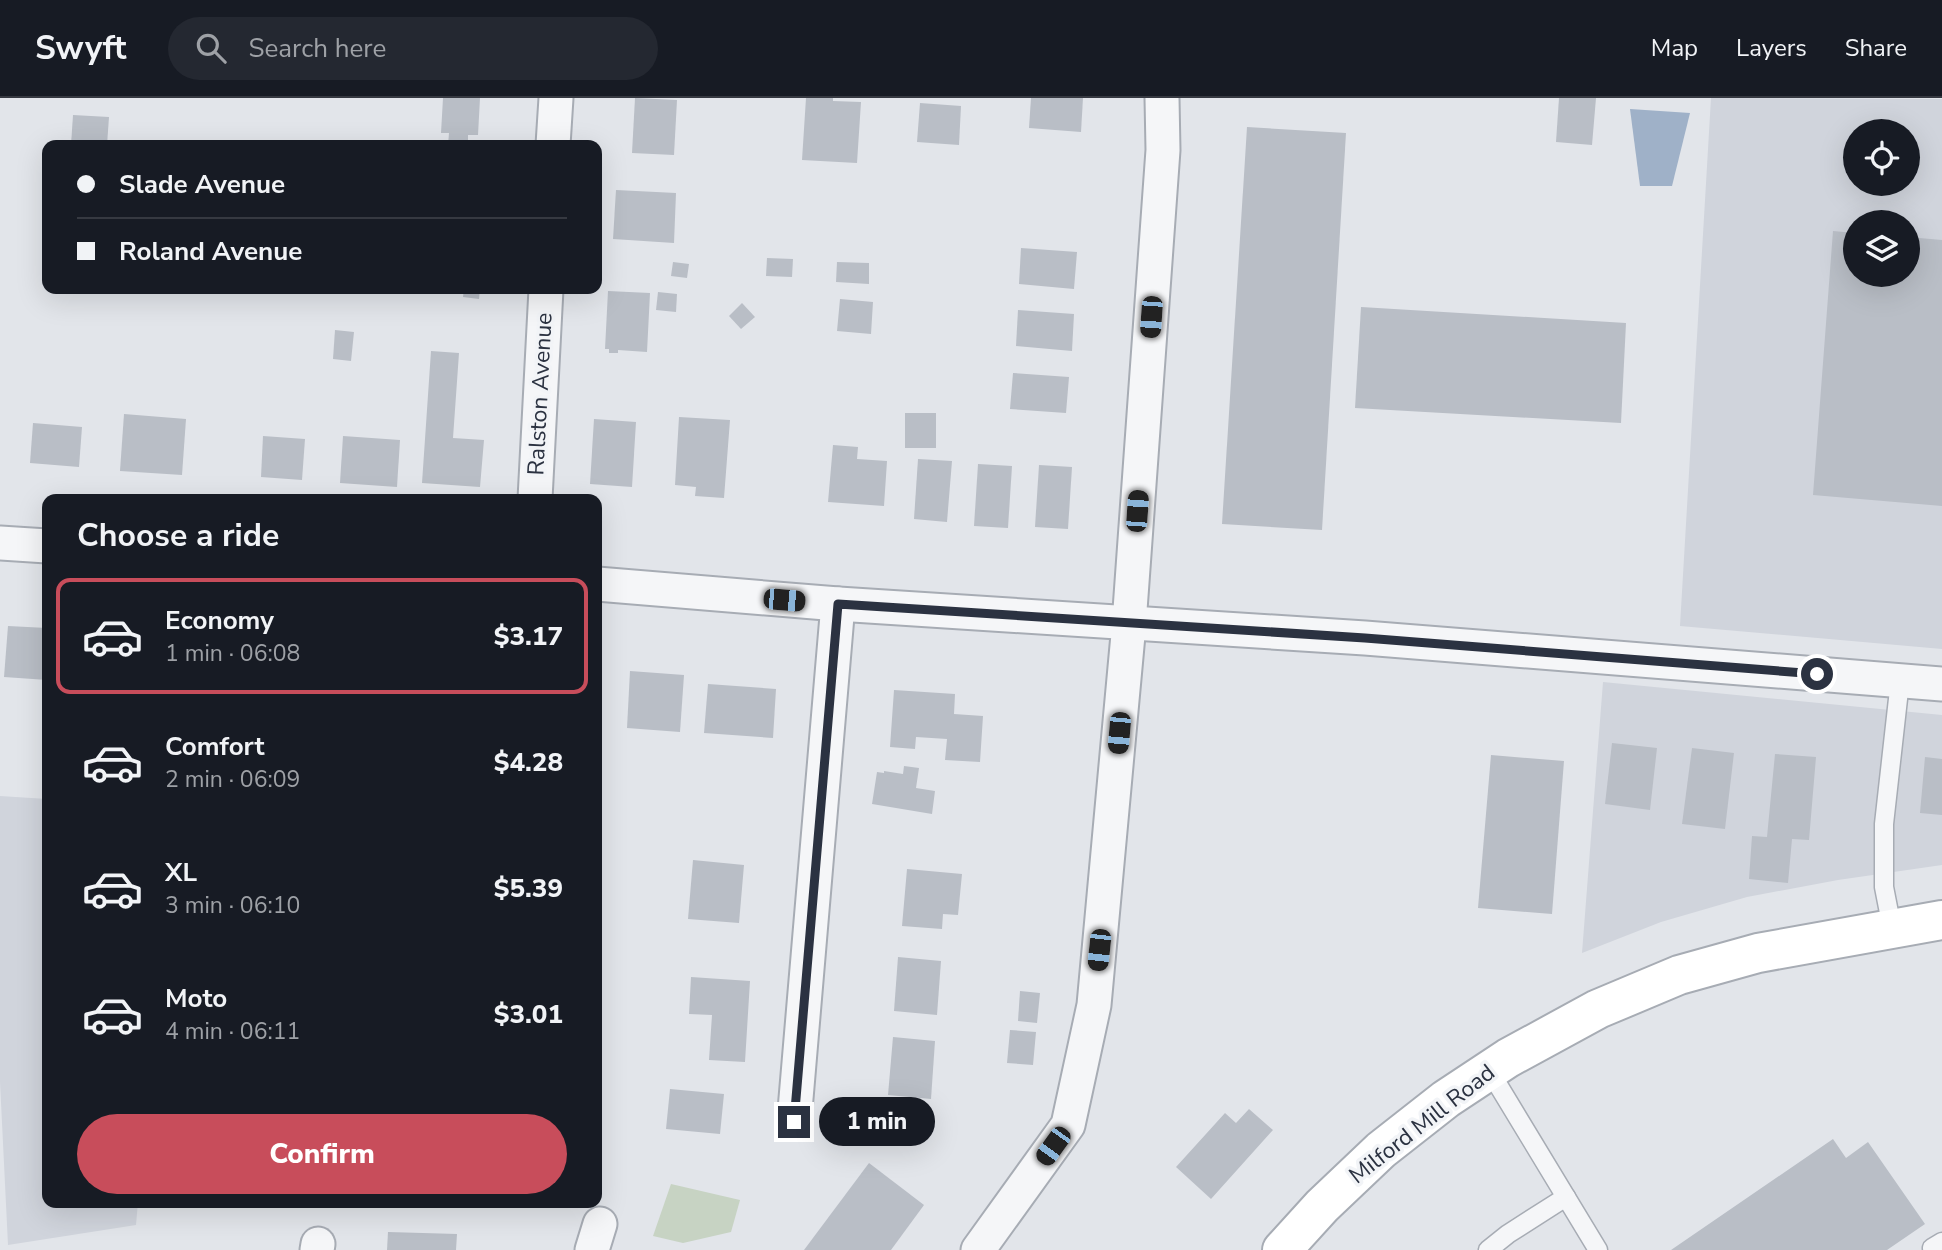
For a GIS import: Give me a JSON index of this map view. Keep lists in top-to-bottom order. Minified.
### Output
{"streets":{"main road":["Milford Mill Road"],"street":["Ralston Avenue"]},"page":{"header":"Swyft","search":"Search here","nav":["Map","Layers","Share"],"banner":["Slade Avenue","Roland Avenue"],"heading":"Choose a ride","list":[{"name":"Economy","note":"1 min · 06:08","value":"$3.17"},{"name":"Comfort","note":"2 min · 06:09","value":"$4.28"},{"name":"XL","note":"3 min · 06:10","value":"$5.39"},{"name":"Moto","note":"4 min · 06:11","value":"$3.01"}],"bubble":"1 min","buttons":"Confirm"}}
